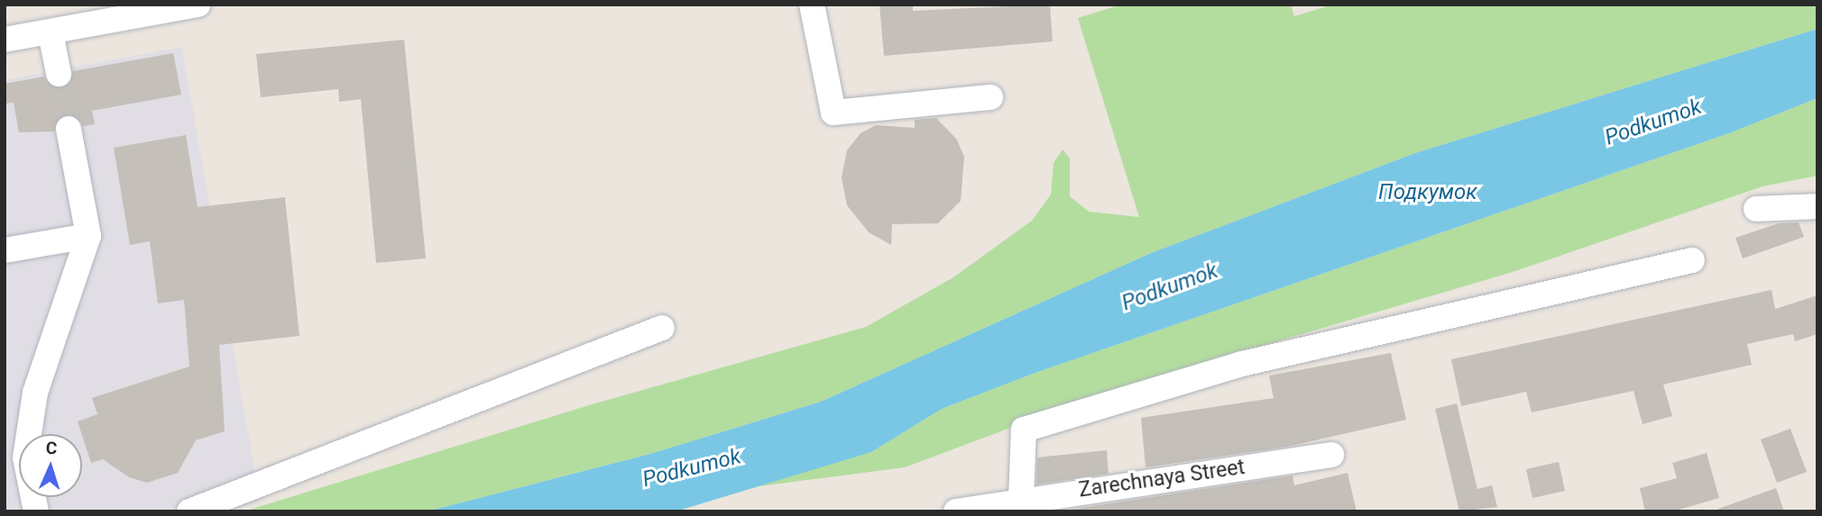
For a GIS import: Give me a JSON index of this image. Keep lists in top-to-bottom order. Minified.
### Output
{"streets":{"street":["Zarechnaya Street"]},"water":["Podkumok","Подкумок"],"north":"top"}
